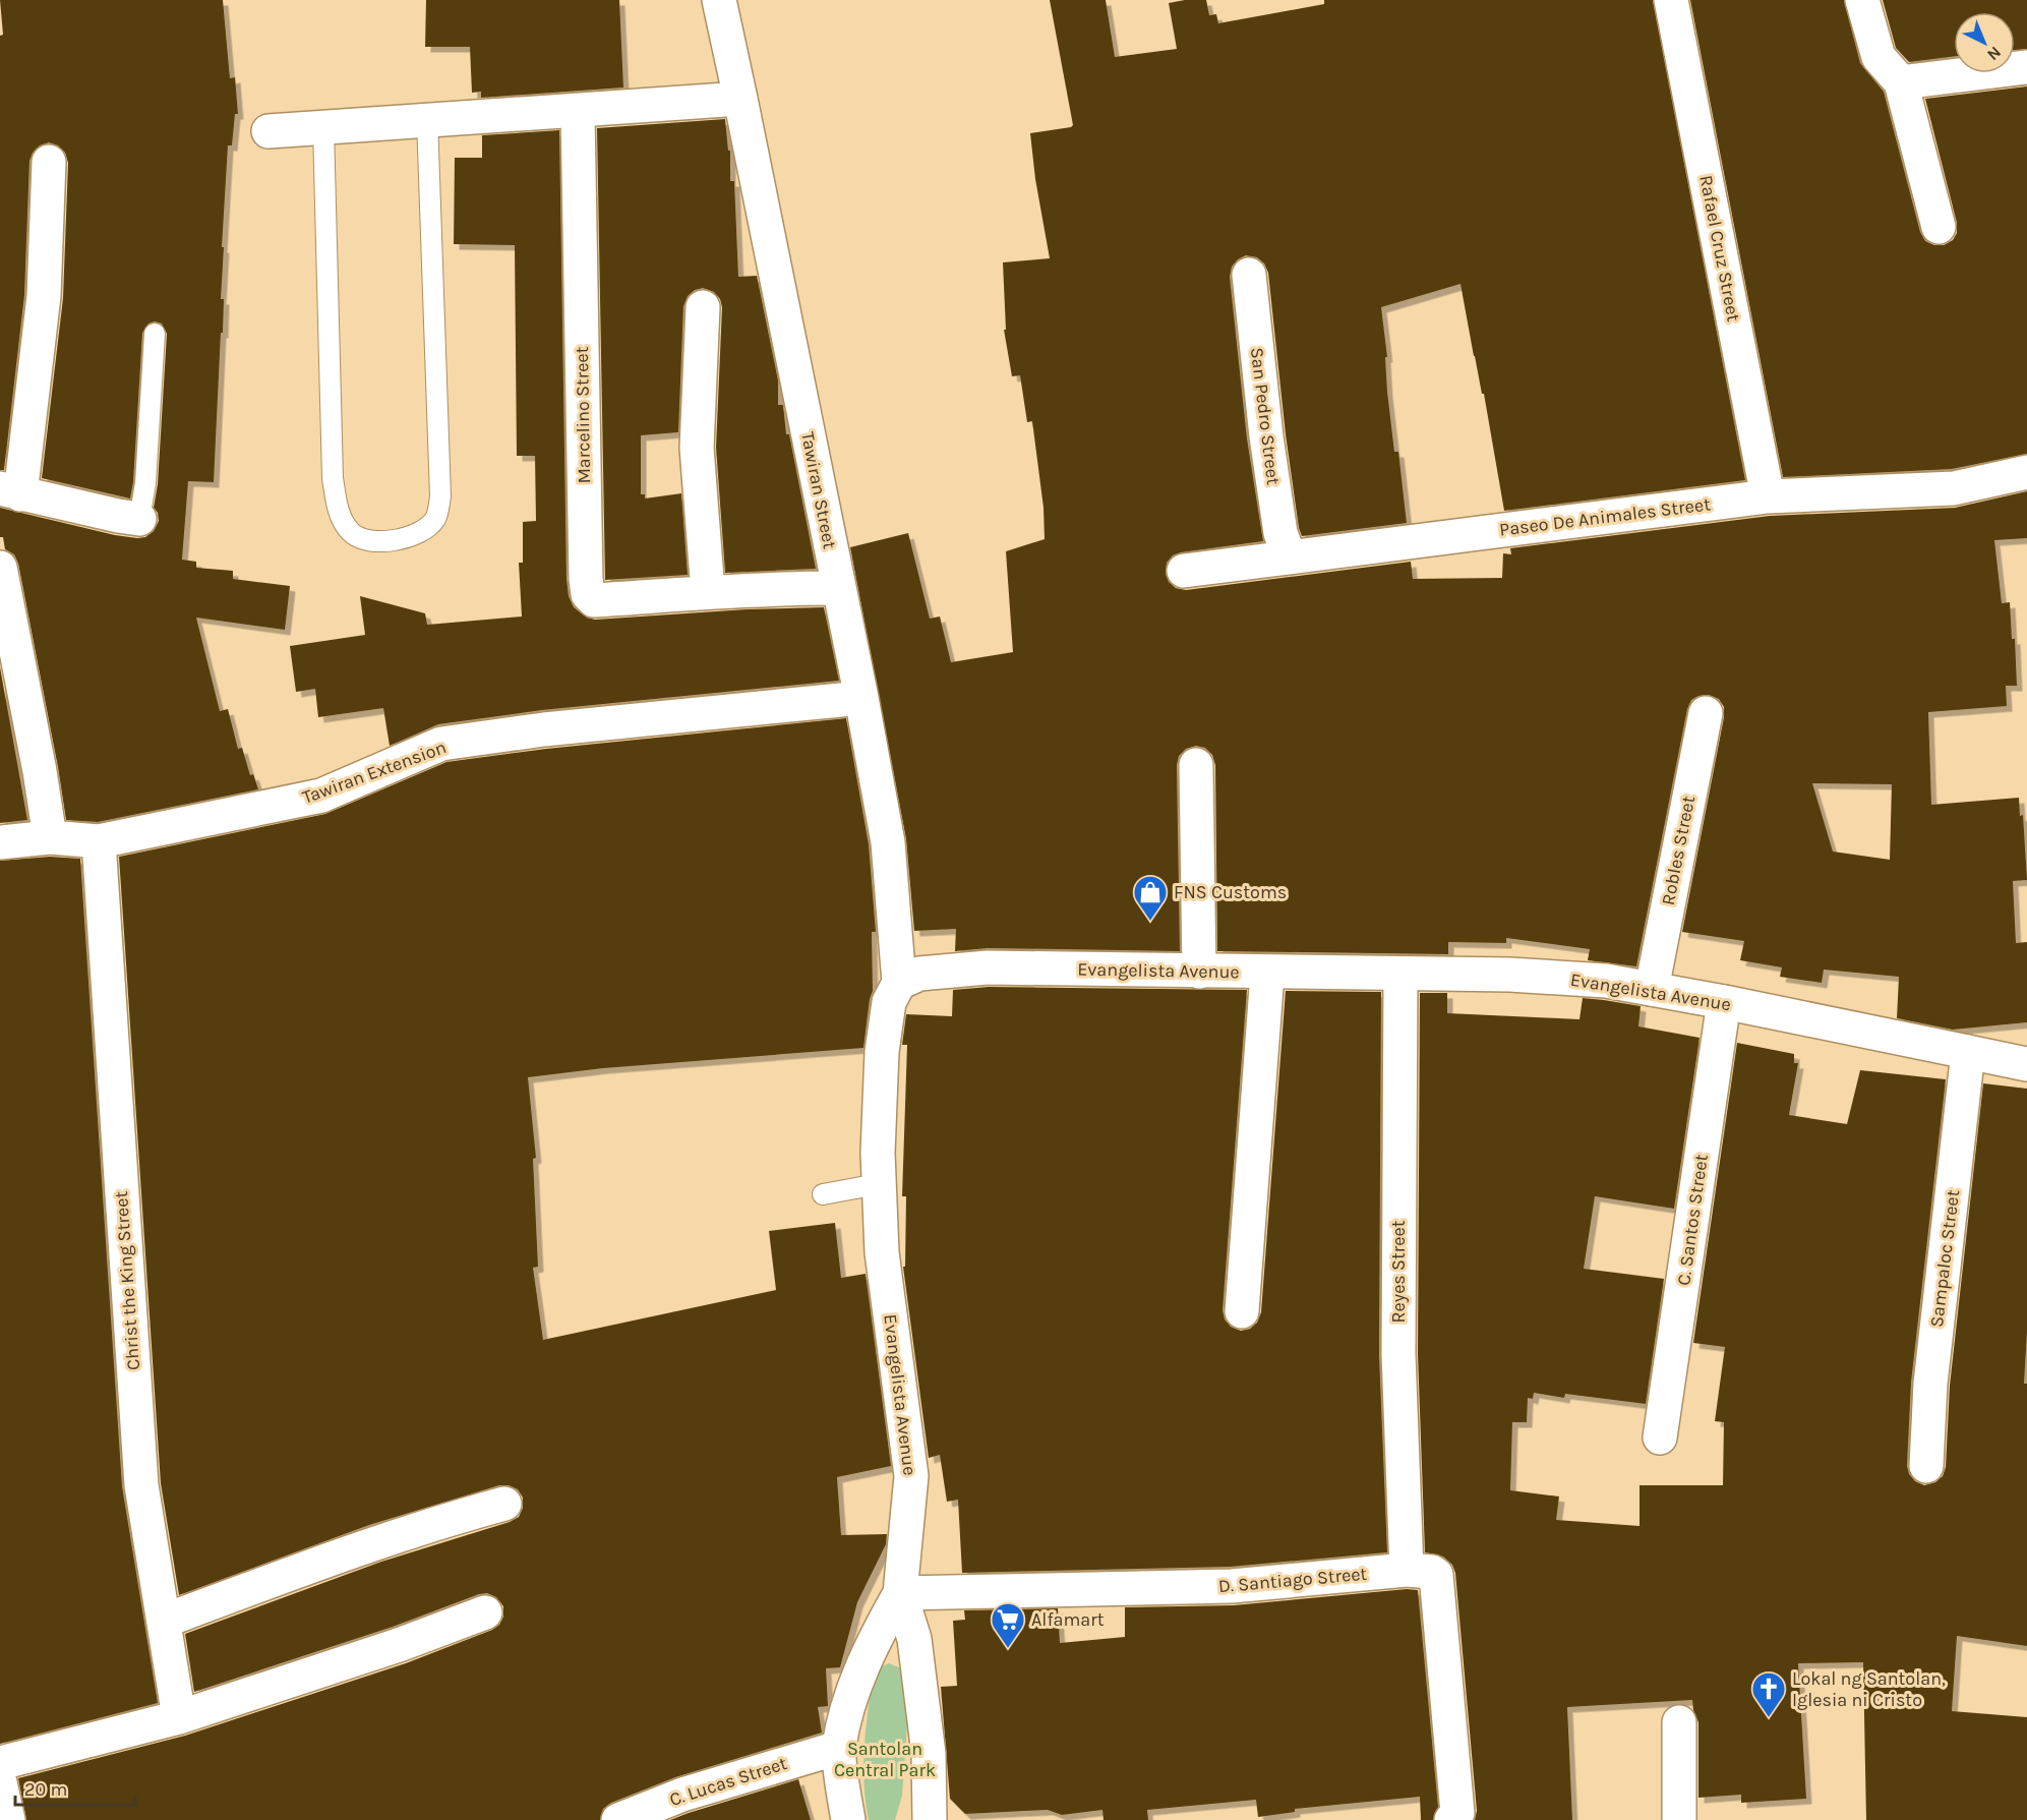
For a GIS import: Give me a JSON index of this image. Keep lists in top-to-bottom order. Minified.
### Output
{"streets":{"street":["Rafael Cruz Street","Marcelino Street","San Pedro Street","Tawiran Street","Paseo De Animales Street","Tawiran Extension","Robles Street","Evangelista Avenue","C. Santos Street","Sampaloc Street","Reyes Street","Christ the King Street","D. Santiago Street","C. Lucas Street"]},"crossings":[["Rafael Cruz Street","Paseo De Animales Street"],["Marcelino Street","Tawiran Street"],["San Pedro Street","Paseo De Animales Street"],["Tawiran Street","Tawiran Extension"],["Tawiran Street","Evangelista Avenue"],["Tawiran Extension","Christ the King Street"],["Robles Street","Evangelista Avenue"],["Evangelista Avenue","C. Santos Street"],["Evangelista Avenue","Sampaloc Street"],["Evangelista Avenue","Reyes Street"],["Evangelista Avenue","D. Santiago Street"],["Evangelista Avenue","C. Lucas Street"],["Reyes Street","D. Santiago Street"]],"parks":["Santolan Central Park"],"places":{"shop":["FNS Customs"],"supermarket":["Alfamart"],"church":["Lokal ng Santolan, Iglesia ni Cristo"]},"scale_bar":"20 m","north":"bottom right"}
